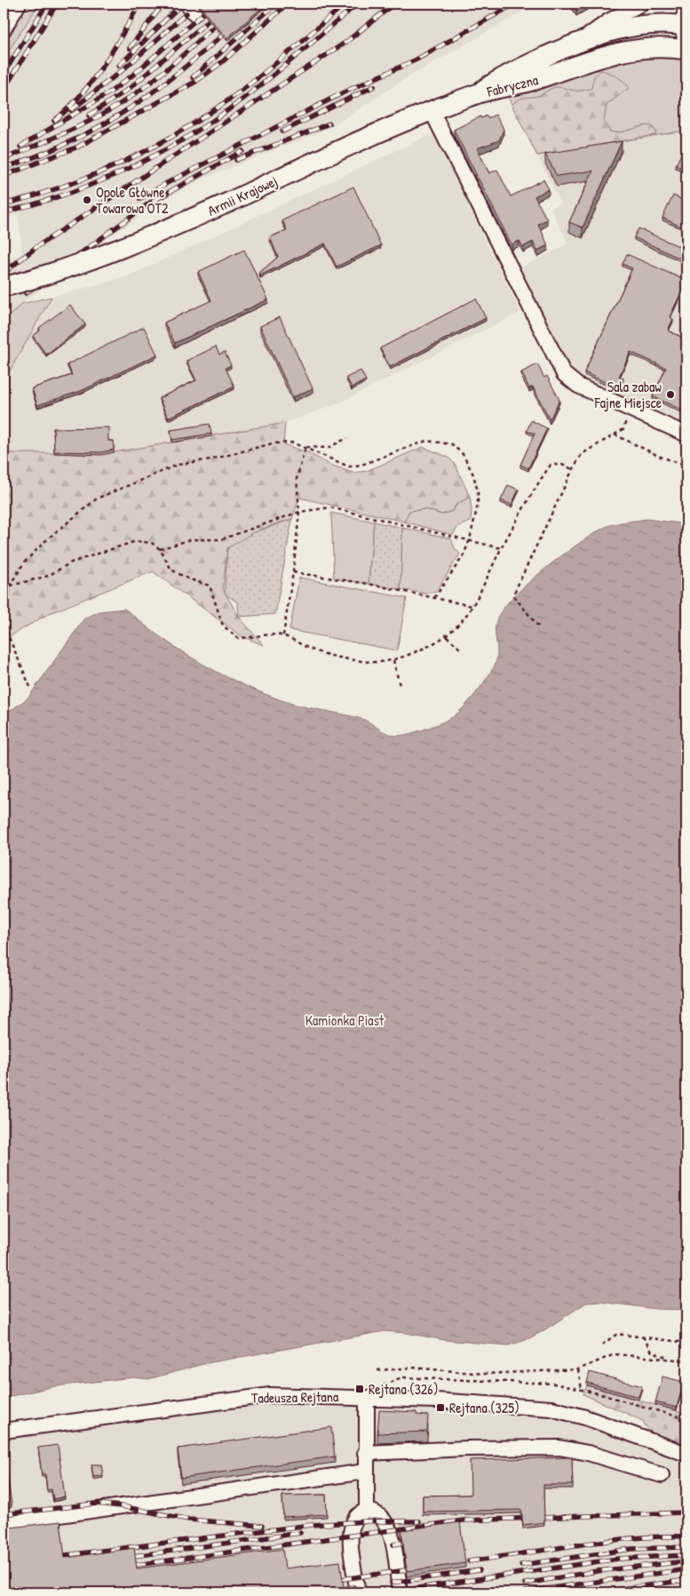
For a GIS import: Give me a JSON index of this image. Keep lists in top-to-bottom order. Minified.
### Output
{"streets":{"main road":["Fabryczna","Armii Krajowej"],"street":["Tadeusza Rejtana"]},"crossings":[["Fabryczna","Armii Krajowej"]],"parks":["Kamionka Piast"],"places":{"other":["Opole Główne Towarowa OT2","Sala zabaw Fajne Miejsce"],"transit":["Rejtana (326)","Rejtana (325)"]}}
